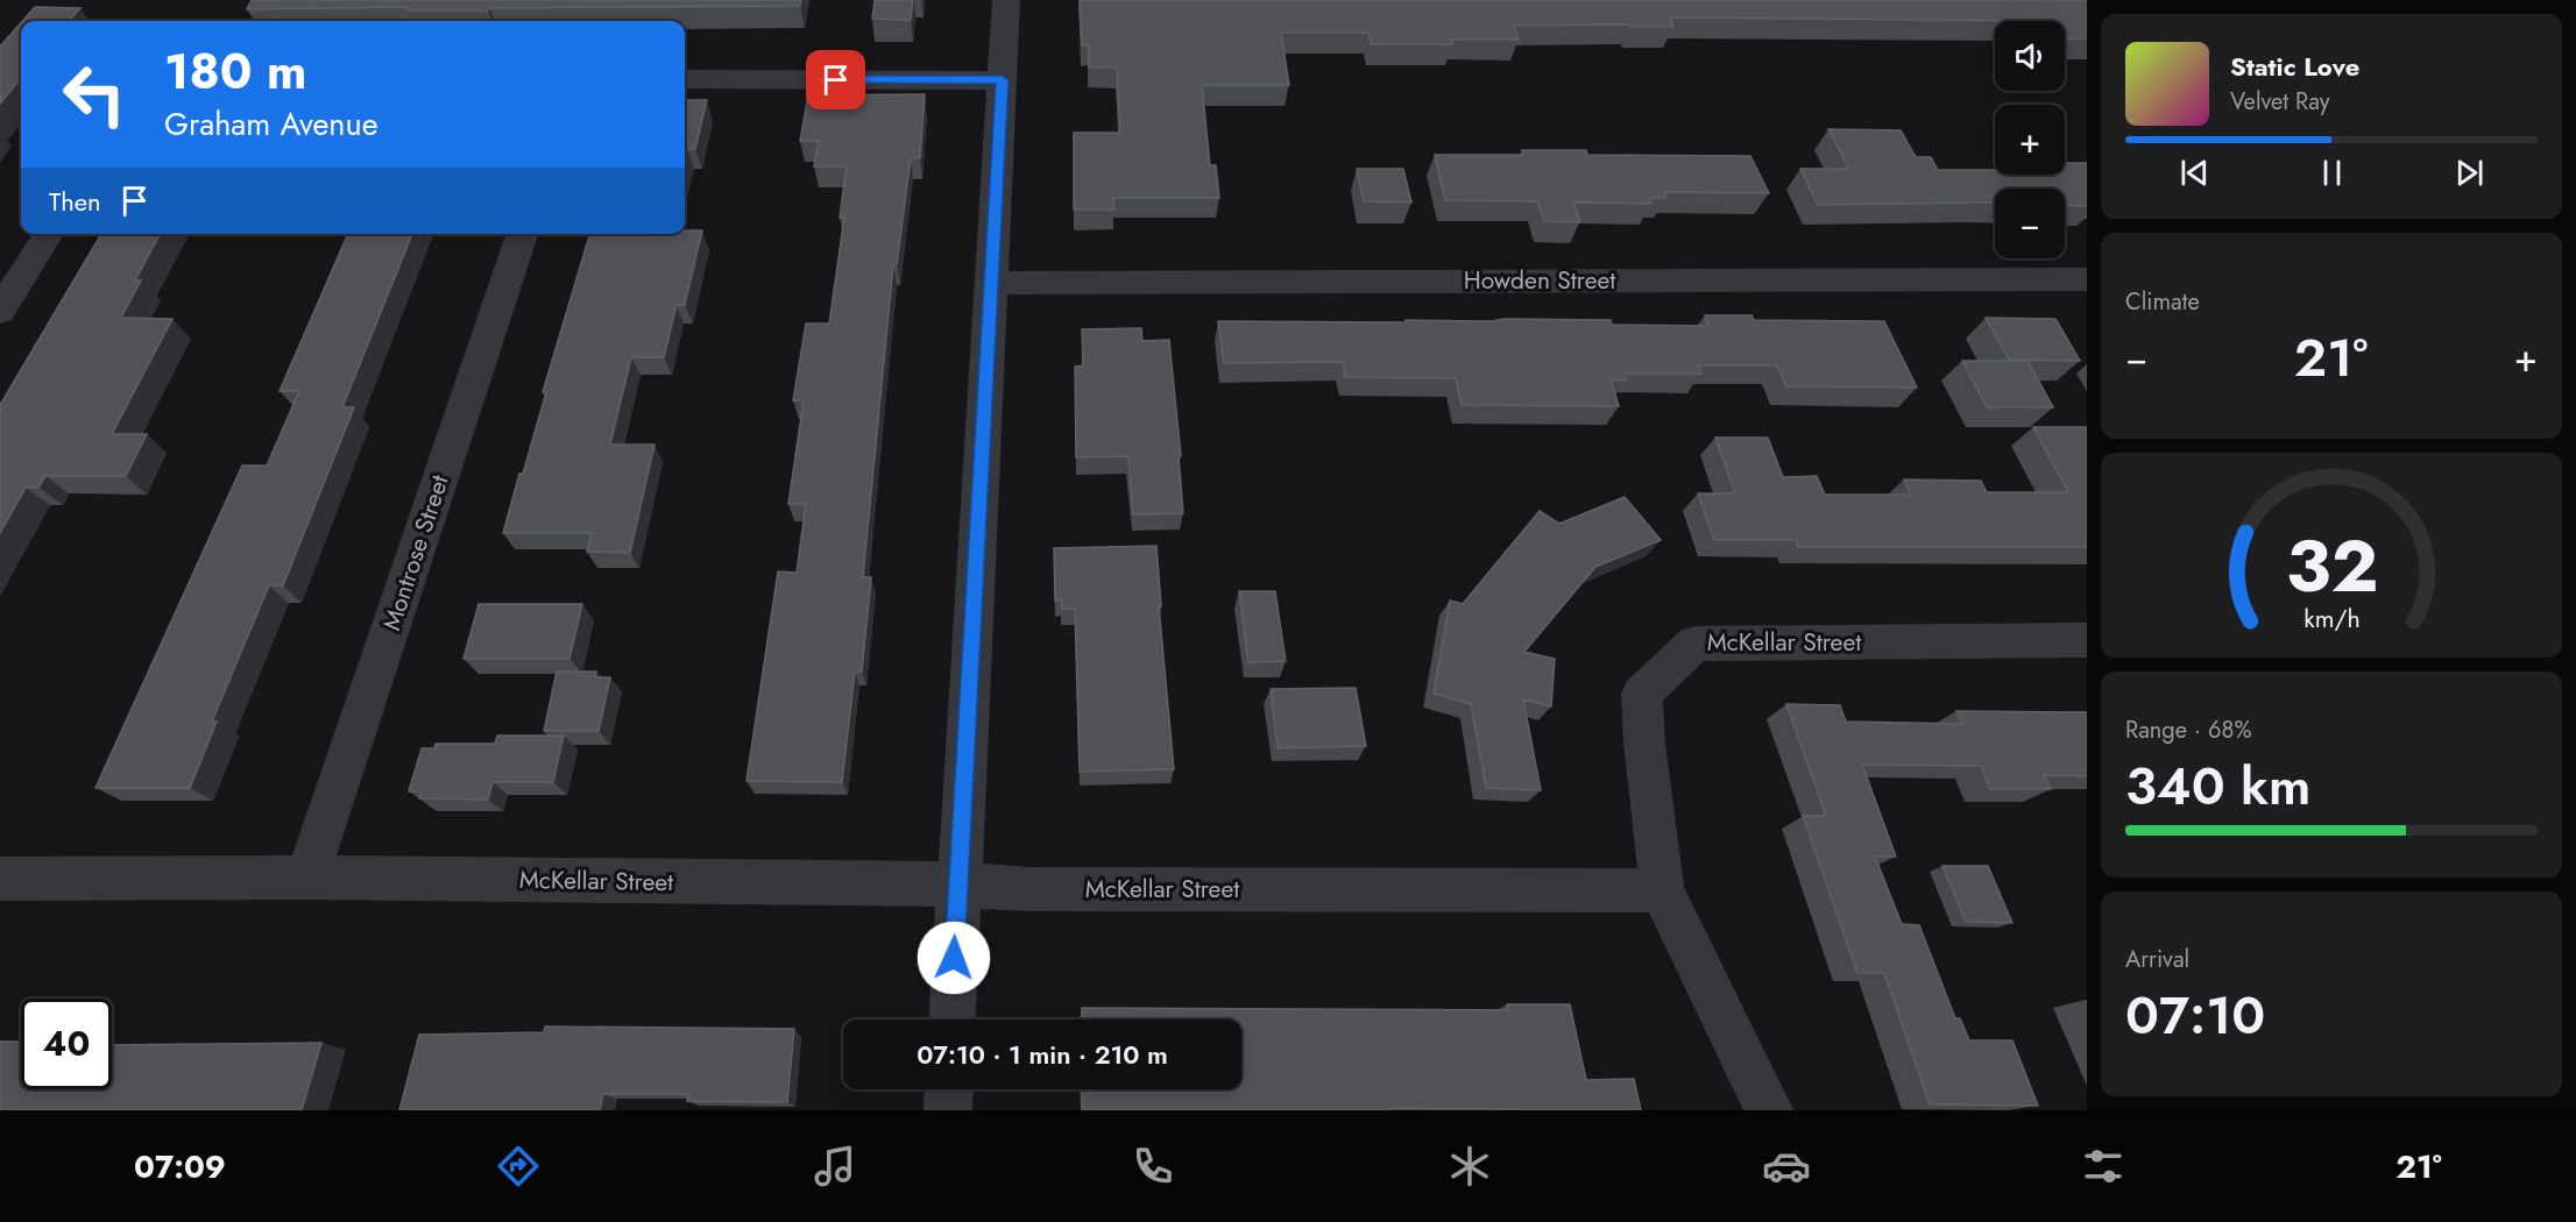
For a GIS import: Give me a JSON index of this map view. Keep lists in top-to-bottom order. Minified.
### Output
{"streets":{"street":["Howden Street","Montrose Street","McKellar Street"]},"crossings":[["Montrose Street","McKellar Street"]],"page":{"map_buttons":["+","−"],"turn":["180 m","Graham Avenue"],"song":["Static Love","Velvet Ray"],"then":"Then","tile":["Climate",["Range · 68%","340 km"],["Arrival","07:10"]],"heat":["−","21°","+"],"limit":"40","trip":"07:10 · 1 min · 210 m","tabs":["07:09","21°"],"gauge":["32","km/h"]}}
